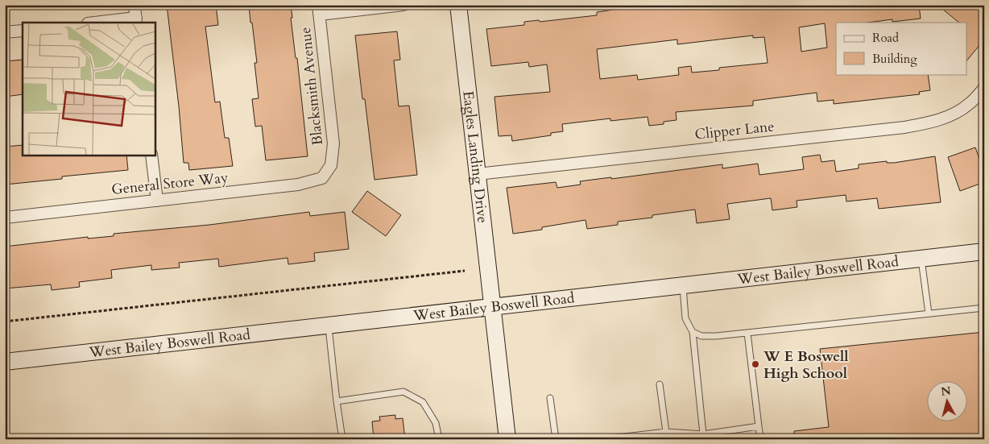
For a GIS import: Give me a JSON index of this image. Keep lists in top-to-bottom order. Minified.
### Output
{"streets":{"main road":["Eagles Landing Drive","West Bailey Boswell Road"],"street":["Blacksmith Avenue","Clipper Lane","General Store Way"]},"crossings":[["Blacksmith Avenue","General Store Way"],["Clipper Lane","Eagles Landing Drive"],["Eagles Landing Drive","West Bailey Boswell Road"]],"places":["W E Boswell High School"],"legend":["Road","Building"],"north":"top"}
